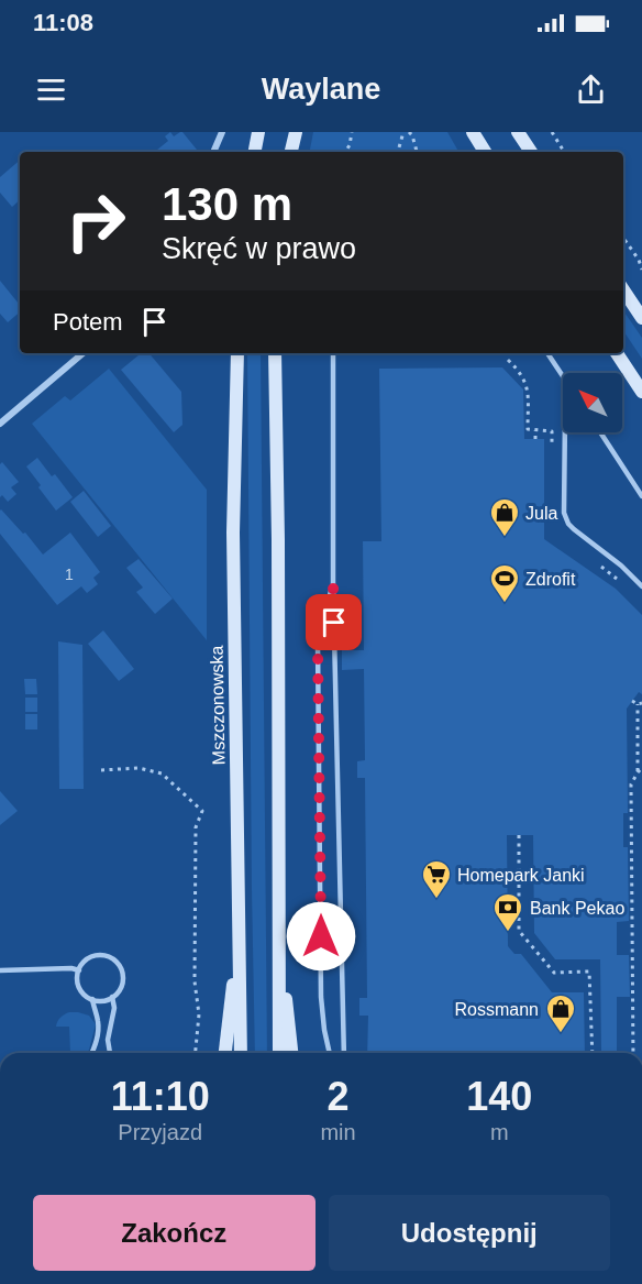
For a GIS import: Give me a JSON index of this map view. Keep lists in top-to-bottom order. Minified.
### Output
{"streets":{"main road":["Mszczonowska"]},"places":{"shop":["Jula","Rossmann"],"sports":["Zdrofit"],"supermarket":["Homepark Janki"],"bank":["Bank Pekao"]},"house_numbers":["1"],"north":"top left","page":{"status":"11:08","header":"Waylane","turn":["130 m","Skręć w prawo"],"then":"Potem","eta":["11:10","Przyjazd","2","min","140","m"],"buttons":["Zakończ","Udostępnij"]}}
